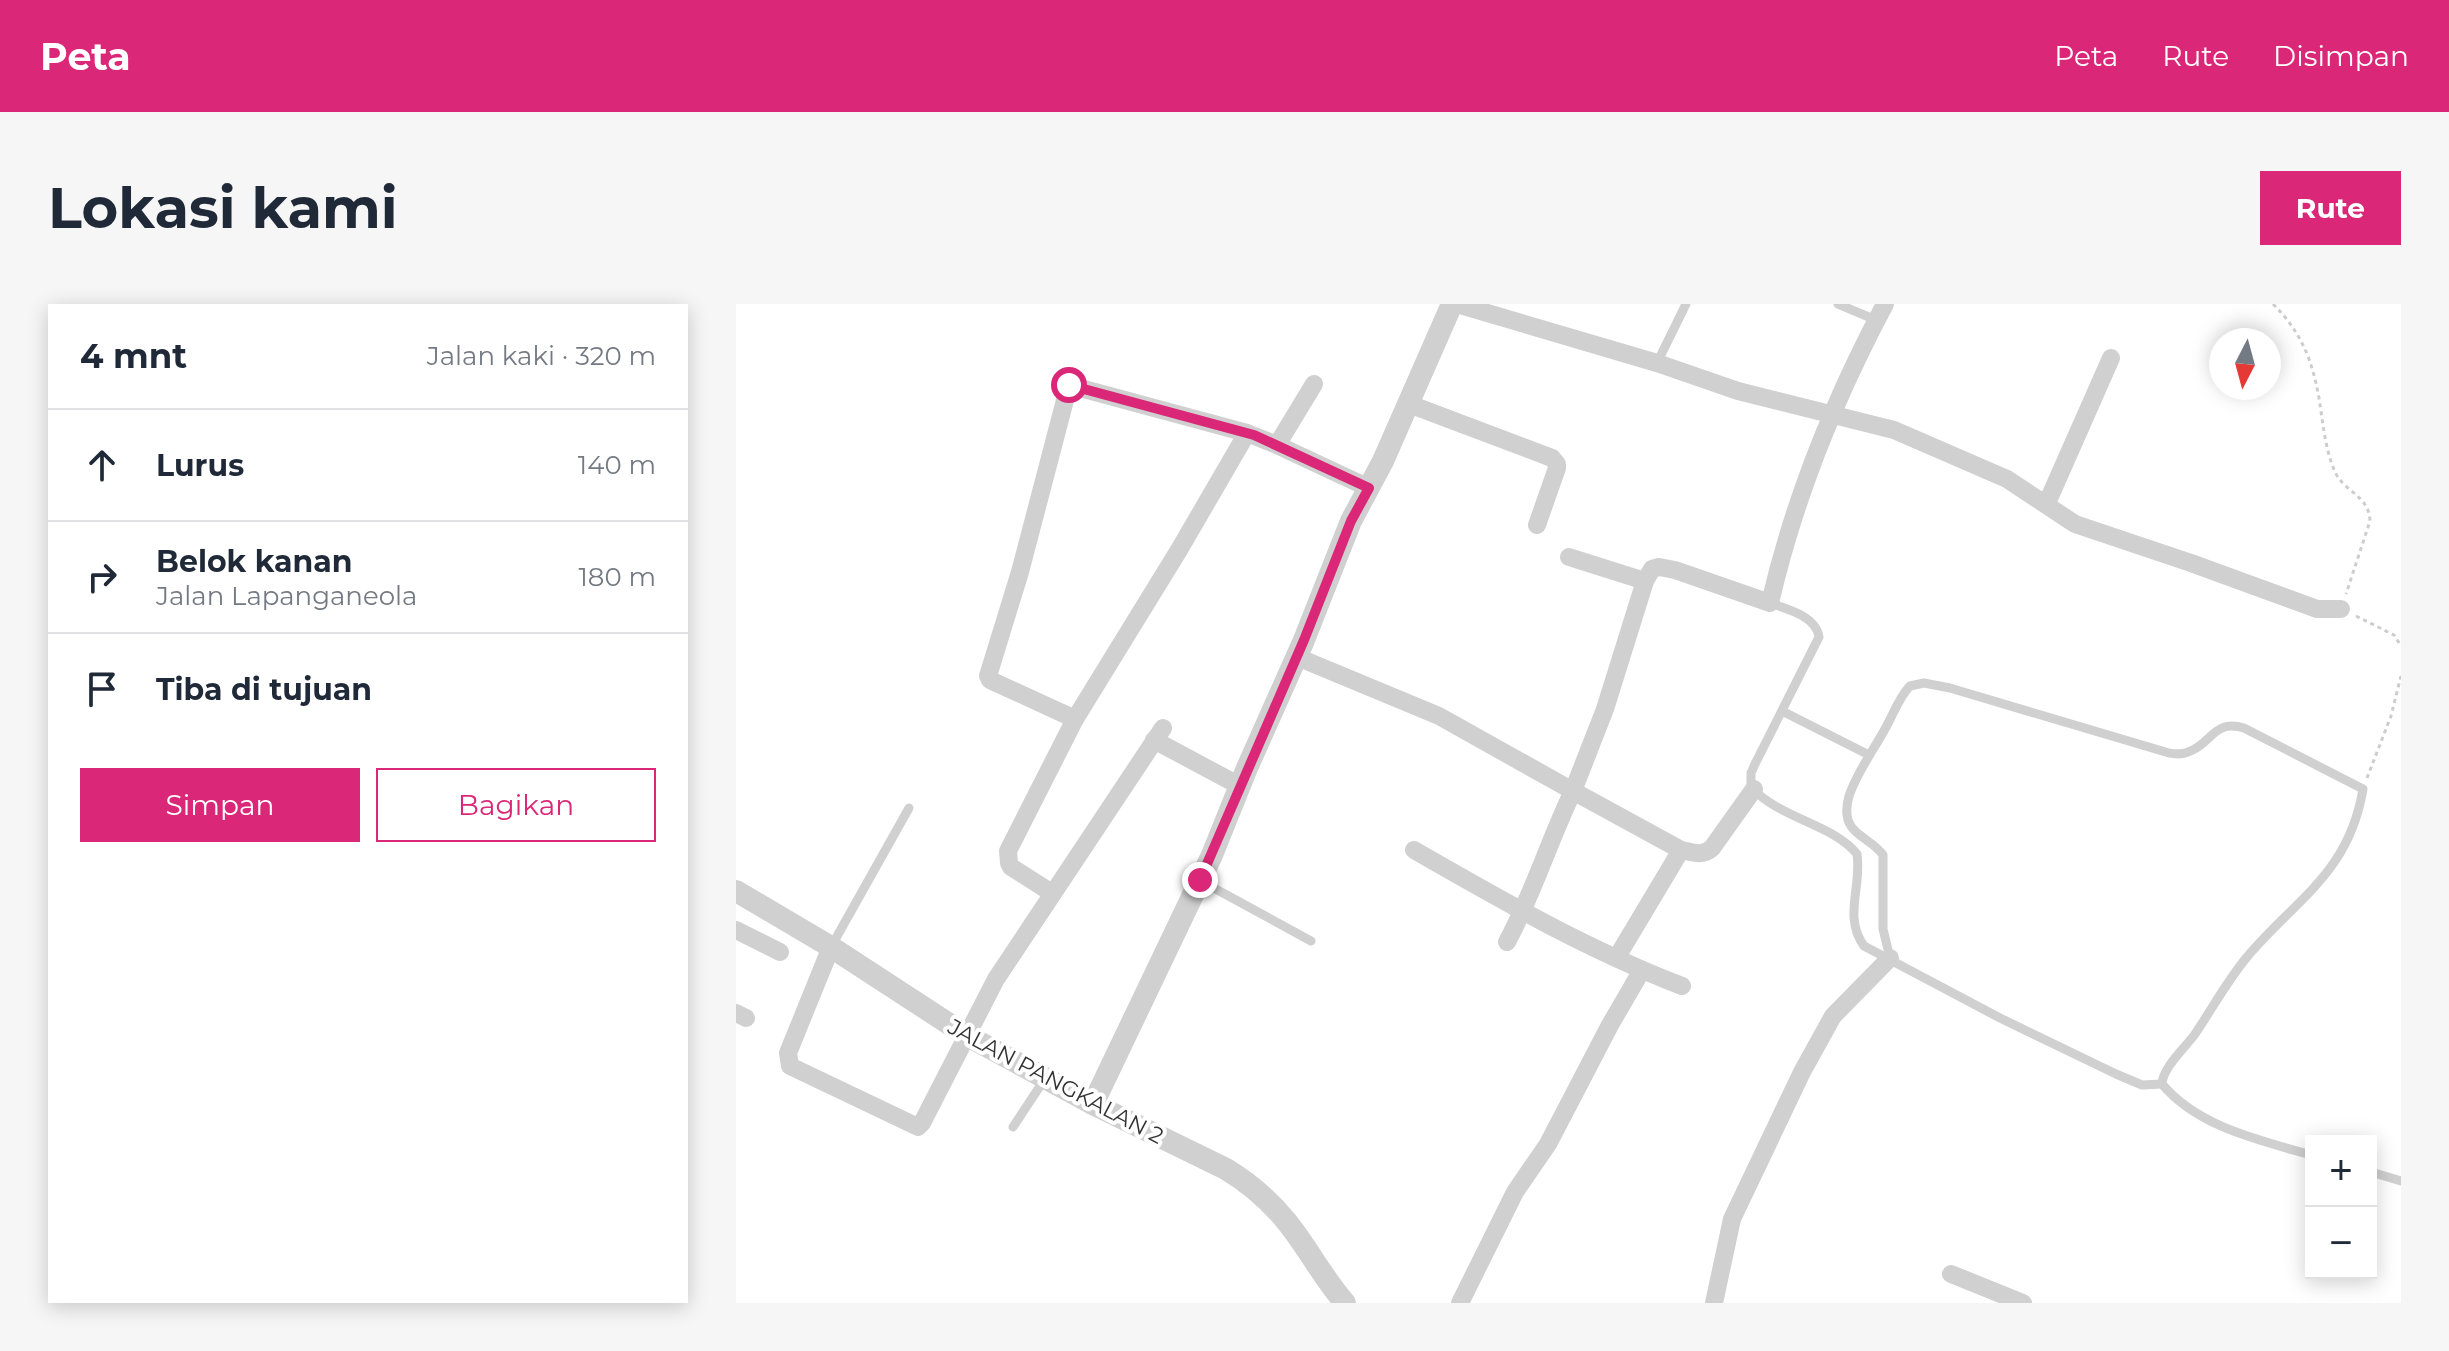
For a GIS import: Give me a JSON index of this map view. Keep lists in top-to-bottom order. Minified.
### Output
{"streets":{"street":["JALAN PANGKALAN 2"]},"north":"bottom","page":{"header":"Peta","nav":["Peta","Rute","Disimpan"],"buttons":["Rute",["Simpan","Bagikan"]],"title":"Lokasi kami","heading":["4 mnt","Jalan kaki · 320 m"],"list":[["Lurus","140 m"],["Belok kanan","Jalan Lapanganeola","180 m"],"Tiba di tujuan"],"map_buttons":["+","−"]}}
